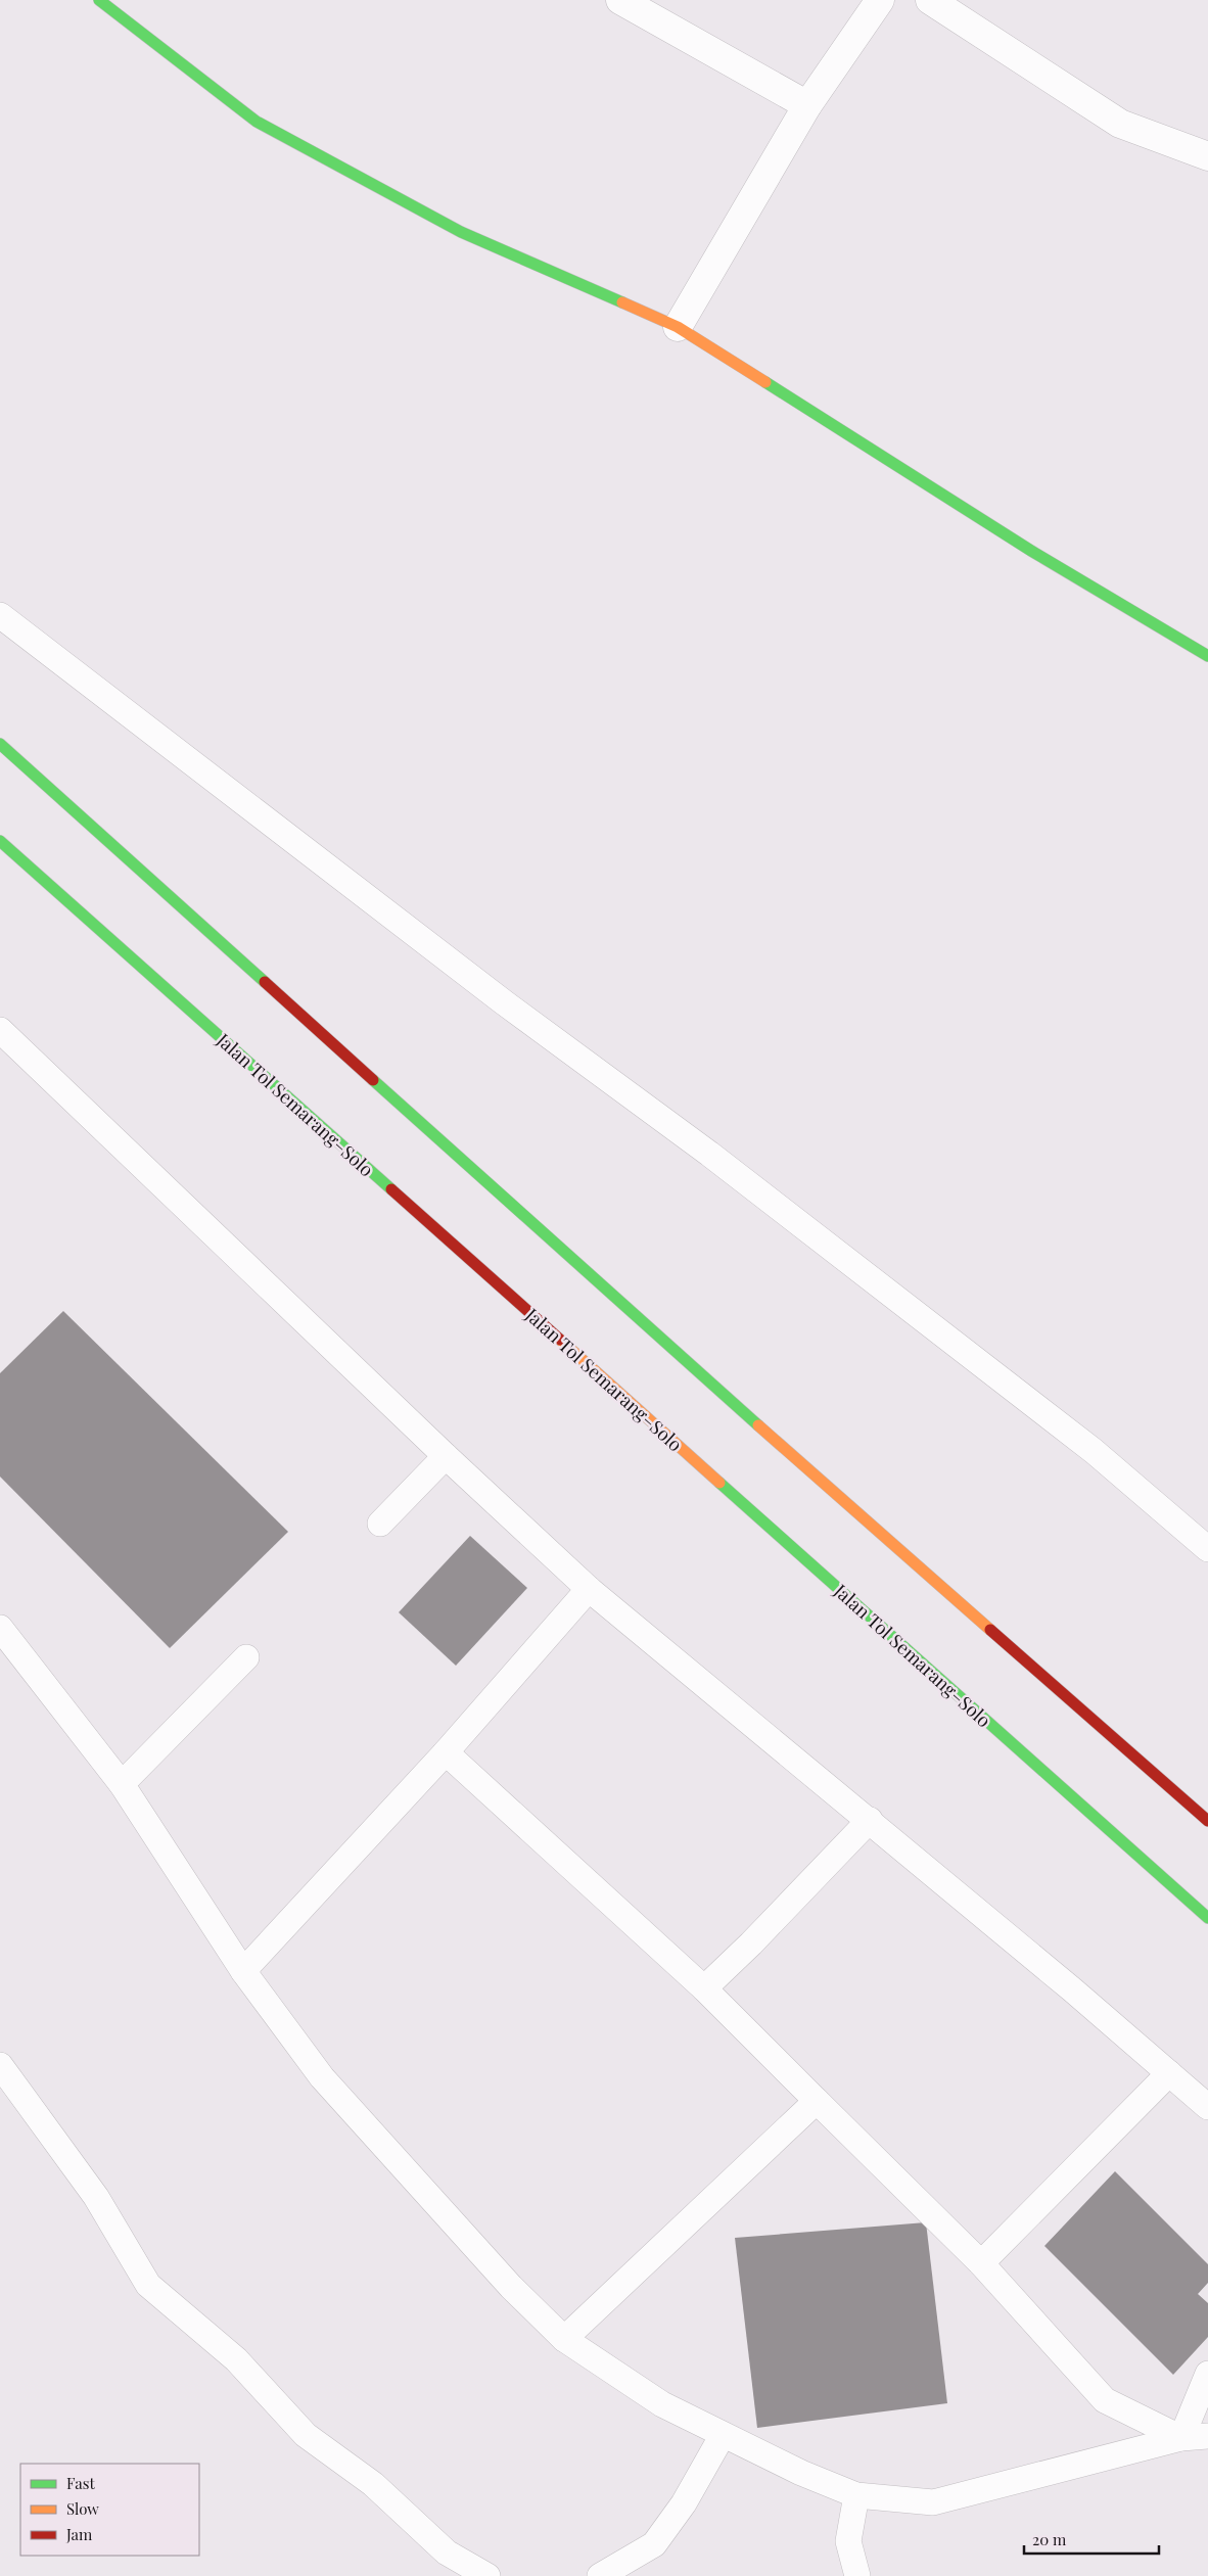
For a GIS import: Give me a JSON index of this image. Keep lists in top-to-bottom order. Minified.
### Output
{"streets":{"main road":["Jalan Tol Semarang–Solo"]},"legend":["Fast","Slow","Jam"],"scale_bar":"20 m"}
